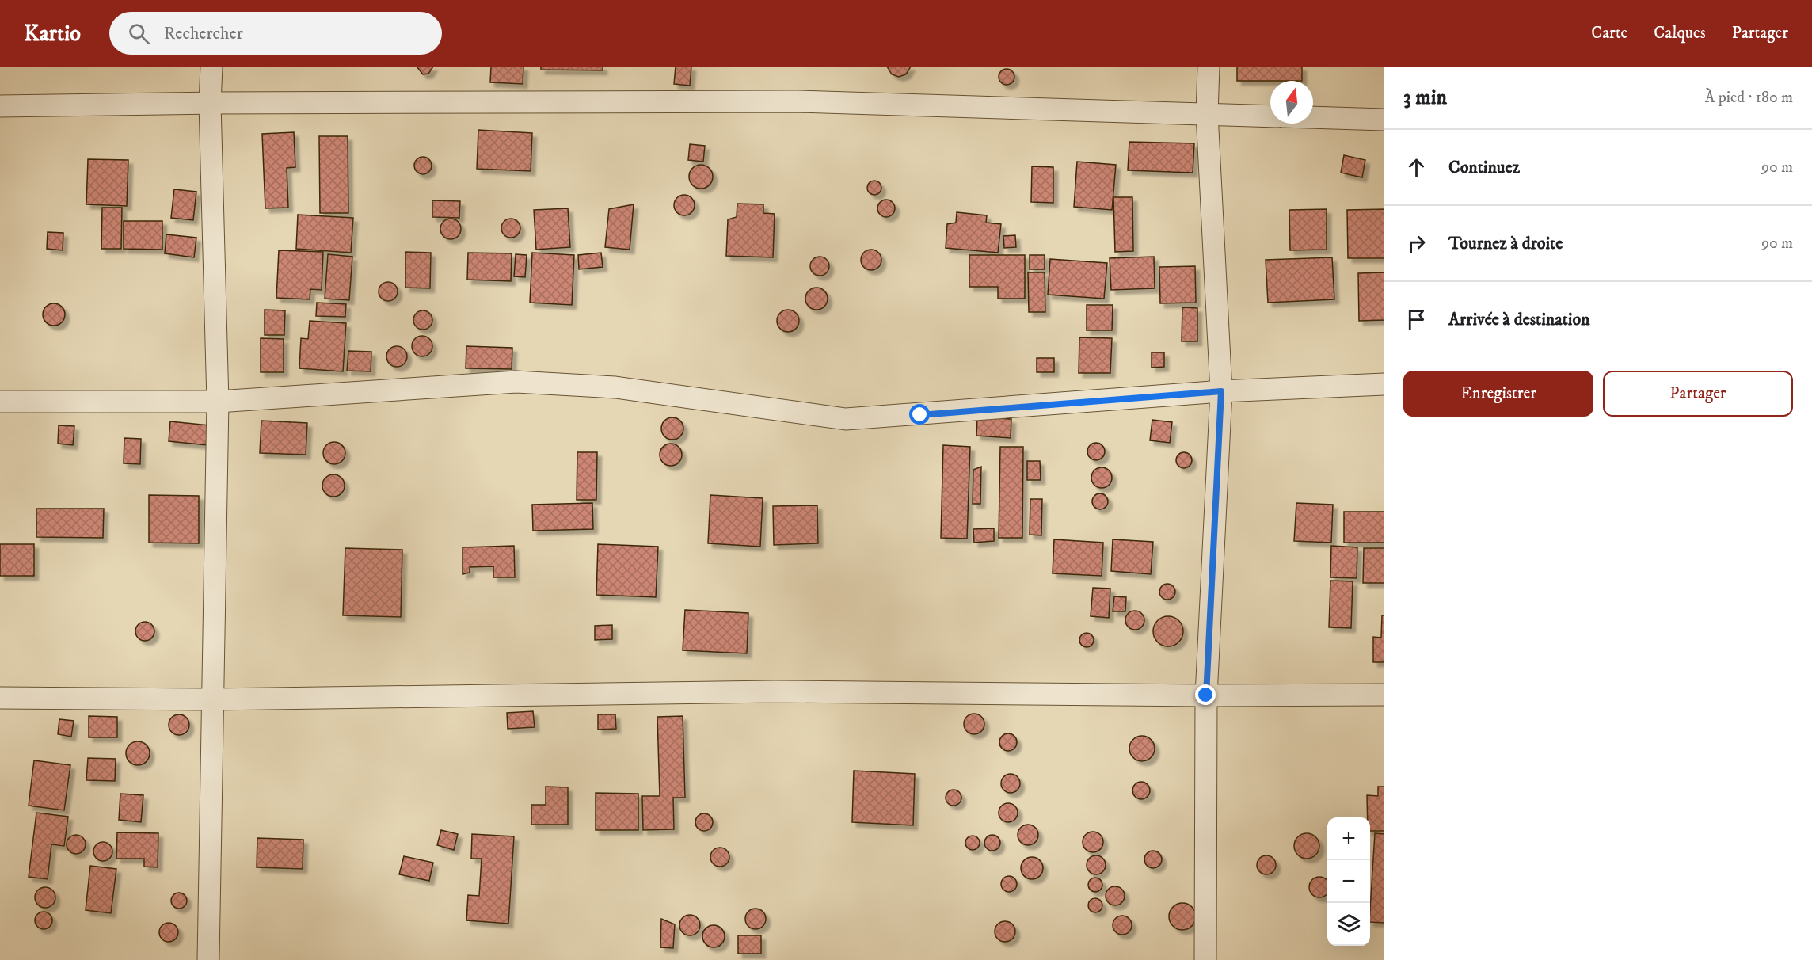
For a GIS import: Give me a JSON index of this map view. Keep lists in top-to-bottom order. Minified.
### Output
{"north":"top","page":{"header":"Kartio","search":"Rechercher","nav":["Carte","Calques","Partager"],"heading":["3 min","À pied · 180 m"],"list":[["Continuez","90 m"],["Tournez à droite","90 m"],"Arrivée à destination"],"buttons":["Enregistrer","Partager"],"map_buttons":["+","−"]}}
